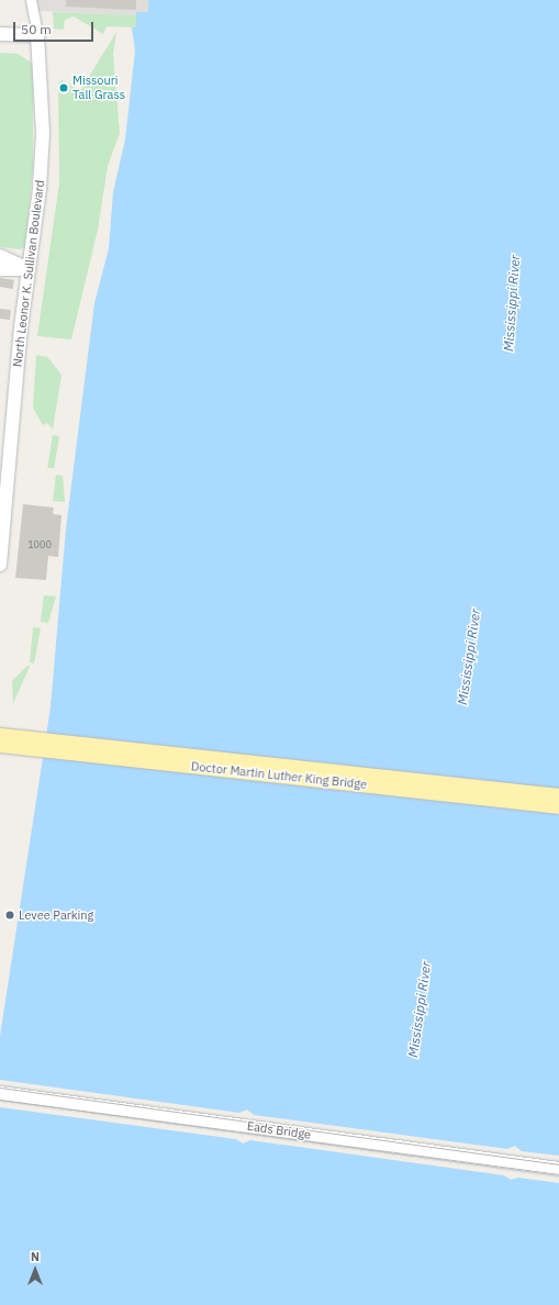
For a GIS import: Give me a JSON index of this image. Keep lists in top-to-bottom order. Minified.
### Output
{"streets":{"main road":["Doctor Martin Luther King Bridge"],"street":["North Leonor K. Sullivan Boulevard","Eads Bridge"]},"water":["Mississippi River"],"places":["Missouri Tall Grass","Levee Parking"],"house_numbers":["1000"],"scale_bar":"50 m","north":"top"}
